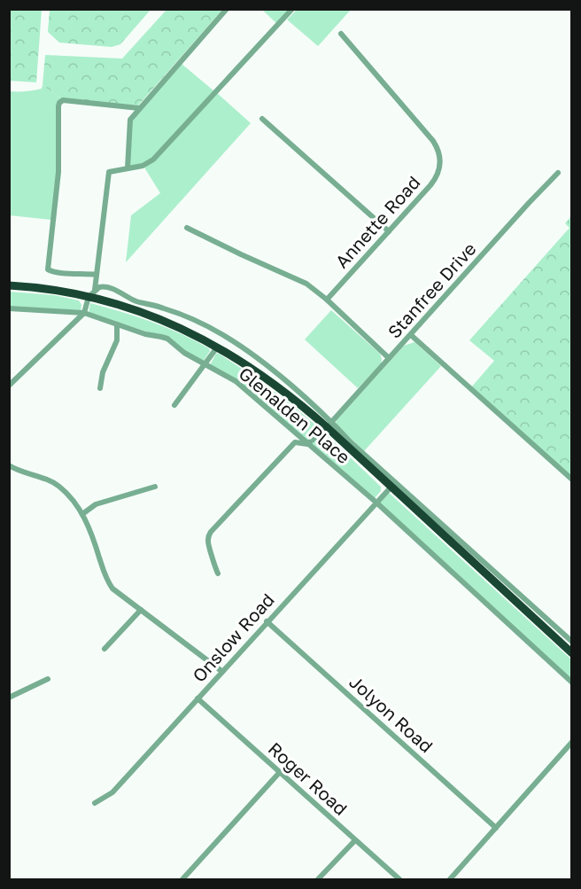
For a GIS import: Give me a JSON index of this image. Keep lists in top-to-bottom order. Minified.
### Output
{"streets":{"street":["Annette Road","Stanfree Drive","Glenalden Place","Onslow Road","Jolyon Road","Roger Road"]},"crossings":[["Stanfree Drive","Glenalden Place"],["Glenalden Place","Onslow Road"],["Onslow Road","Jolyon Road"],["Onslow Road","Roger Road"]]}
